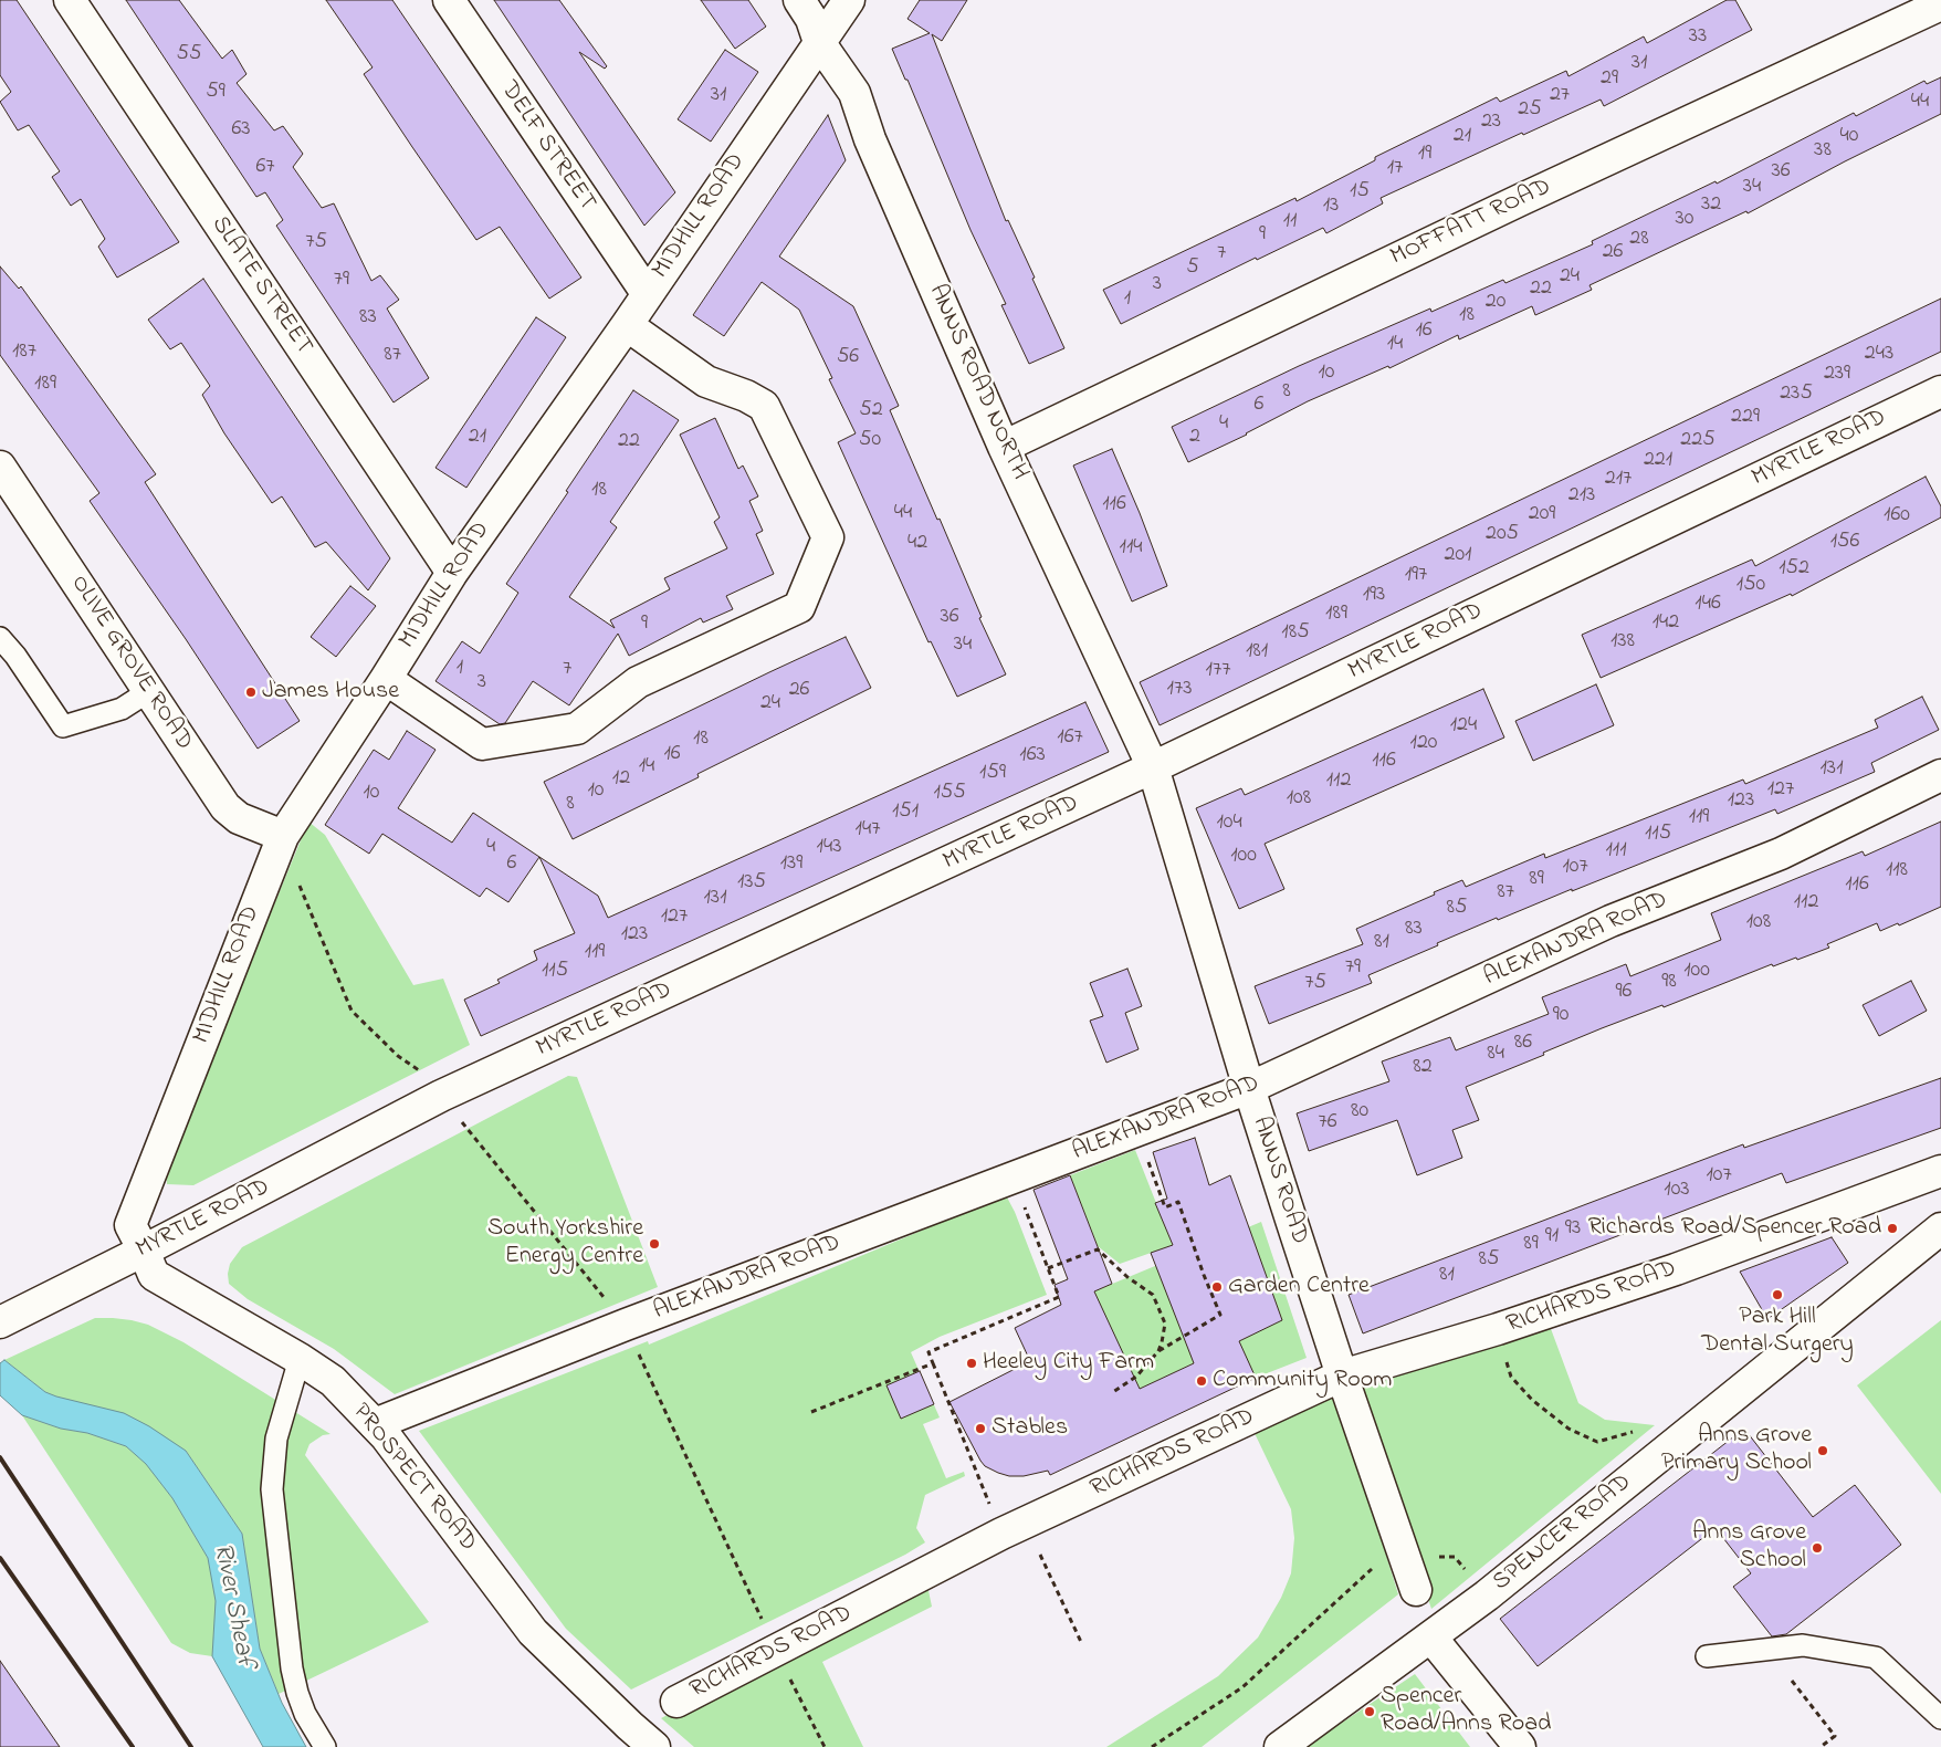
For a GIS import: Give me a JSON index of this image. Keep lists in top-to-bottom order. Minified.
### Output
{"streets":{"street":["DELF STREET","MIDHILL ROAD","MOFFATT ROAD","SLATE STREET","ANNS ROAD NORTH","MYRTLE ROAD","OLIVE GROVE ROAD","ALEXANDRA ROAD","ANNS ROAD","RICHARDS ROAD","PROSPECT ROAD","SPENCER ROAD"]},"crossings":[["DELF STREET","MIDHILL ROAD"],["MIDHILL ROAD","SLATE STREET"],["MIDHILL ROAD","ANNS ROAD NORTH"],["MIDHILL ROAD","MYRTLE ROAD"],["MIDHILL ROAD","OLIVE GROVE ROAD"],["MIDHILL ROAD","PROSPECT ROAD"],["MOFFATT ROAD","ANNS ROAD NORTH"],["ANNS ROAD NORTH","MYRTLE ROAD"],["ANNS ROAD NORTH","ANNS ROAD"],["MYRTLE ROAD","ANNS ROAD"],["MYRTLE ROAD","PROSPECT ROAD"],["ALEXANDRA ROAD","ANNS ROAD"],["ALEXANDRA ROAD","PROSPECT ROAD"],["ANNS ROAD","RICHARDS ROAD"]],"water":["River Sheaf"],"places":["James House","Richards Road/Spencer Road","South Yorkshire Energy Centre","Garden Centre","Park Hill Dental Surgery","Heeley City Farm","Community Room","Stables","Anns Grove Primary School","Anns Grove School","Spencer Road/Anns Road"],"house_numbers":["33","55","31","29","59","31","27","44","25","23","63","21","40","38","19","67","17","36","34","15","32","13","30","11","9","28","75","26","7","5","24","79","3","22","1","20","18","83","16","14","187","243","87","56","10","239","189","8","235","6","52","229","4","21","2","50","225","22","221","217","18","213","116","44","209","160","205","156","42","114","201","152","197","150","193","146","189","36","142","9","185","138","34","181","1","7","177","3","173","26","24","124","167","18","120","16","163","116","14","131","159","12","112","127","10","10","155","108","123","8","151","119","104","147","115","4","143","111","100","6","139","107","118","89","135","116","87","131","112","85","127","108","83","123","81","119","79","115","100","98","75","96","90","86","84","82","80","76","107","103","93","91","89","85","81"]}
